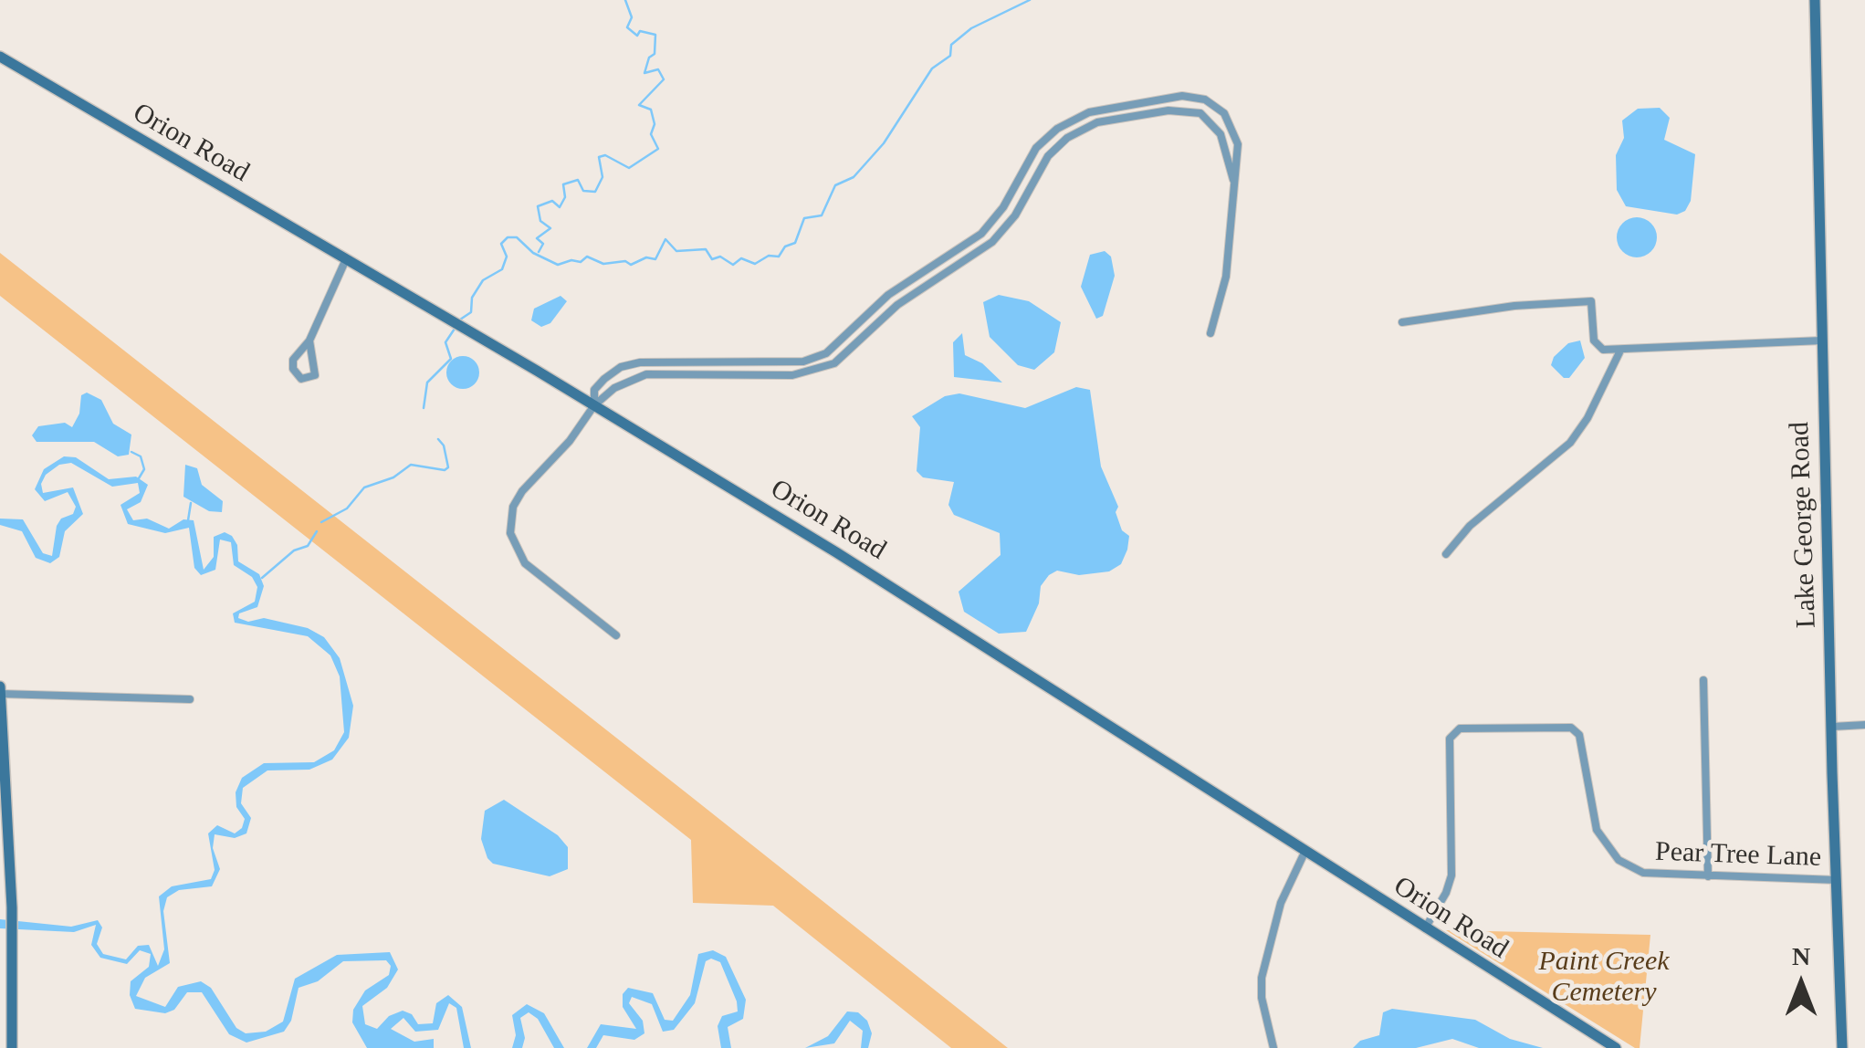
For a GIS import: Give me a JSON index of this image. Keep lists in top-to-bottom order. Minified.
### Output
{"streets":{"main road":["Orion Road","Lake George Road"],"street":["Pear Tree Lane"]},"crossings":[["Orion Road","Pear Tree Lane"],["Lake George Road","Pear Tree Lane"]],"parks":["Paint Creek Cemetery"],"north":"top"}
